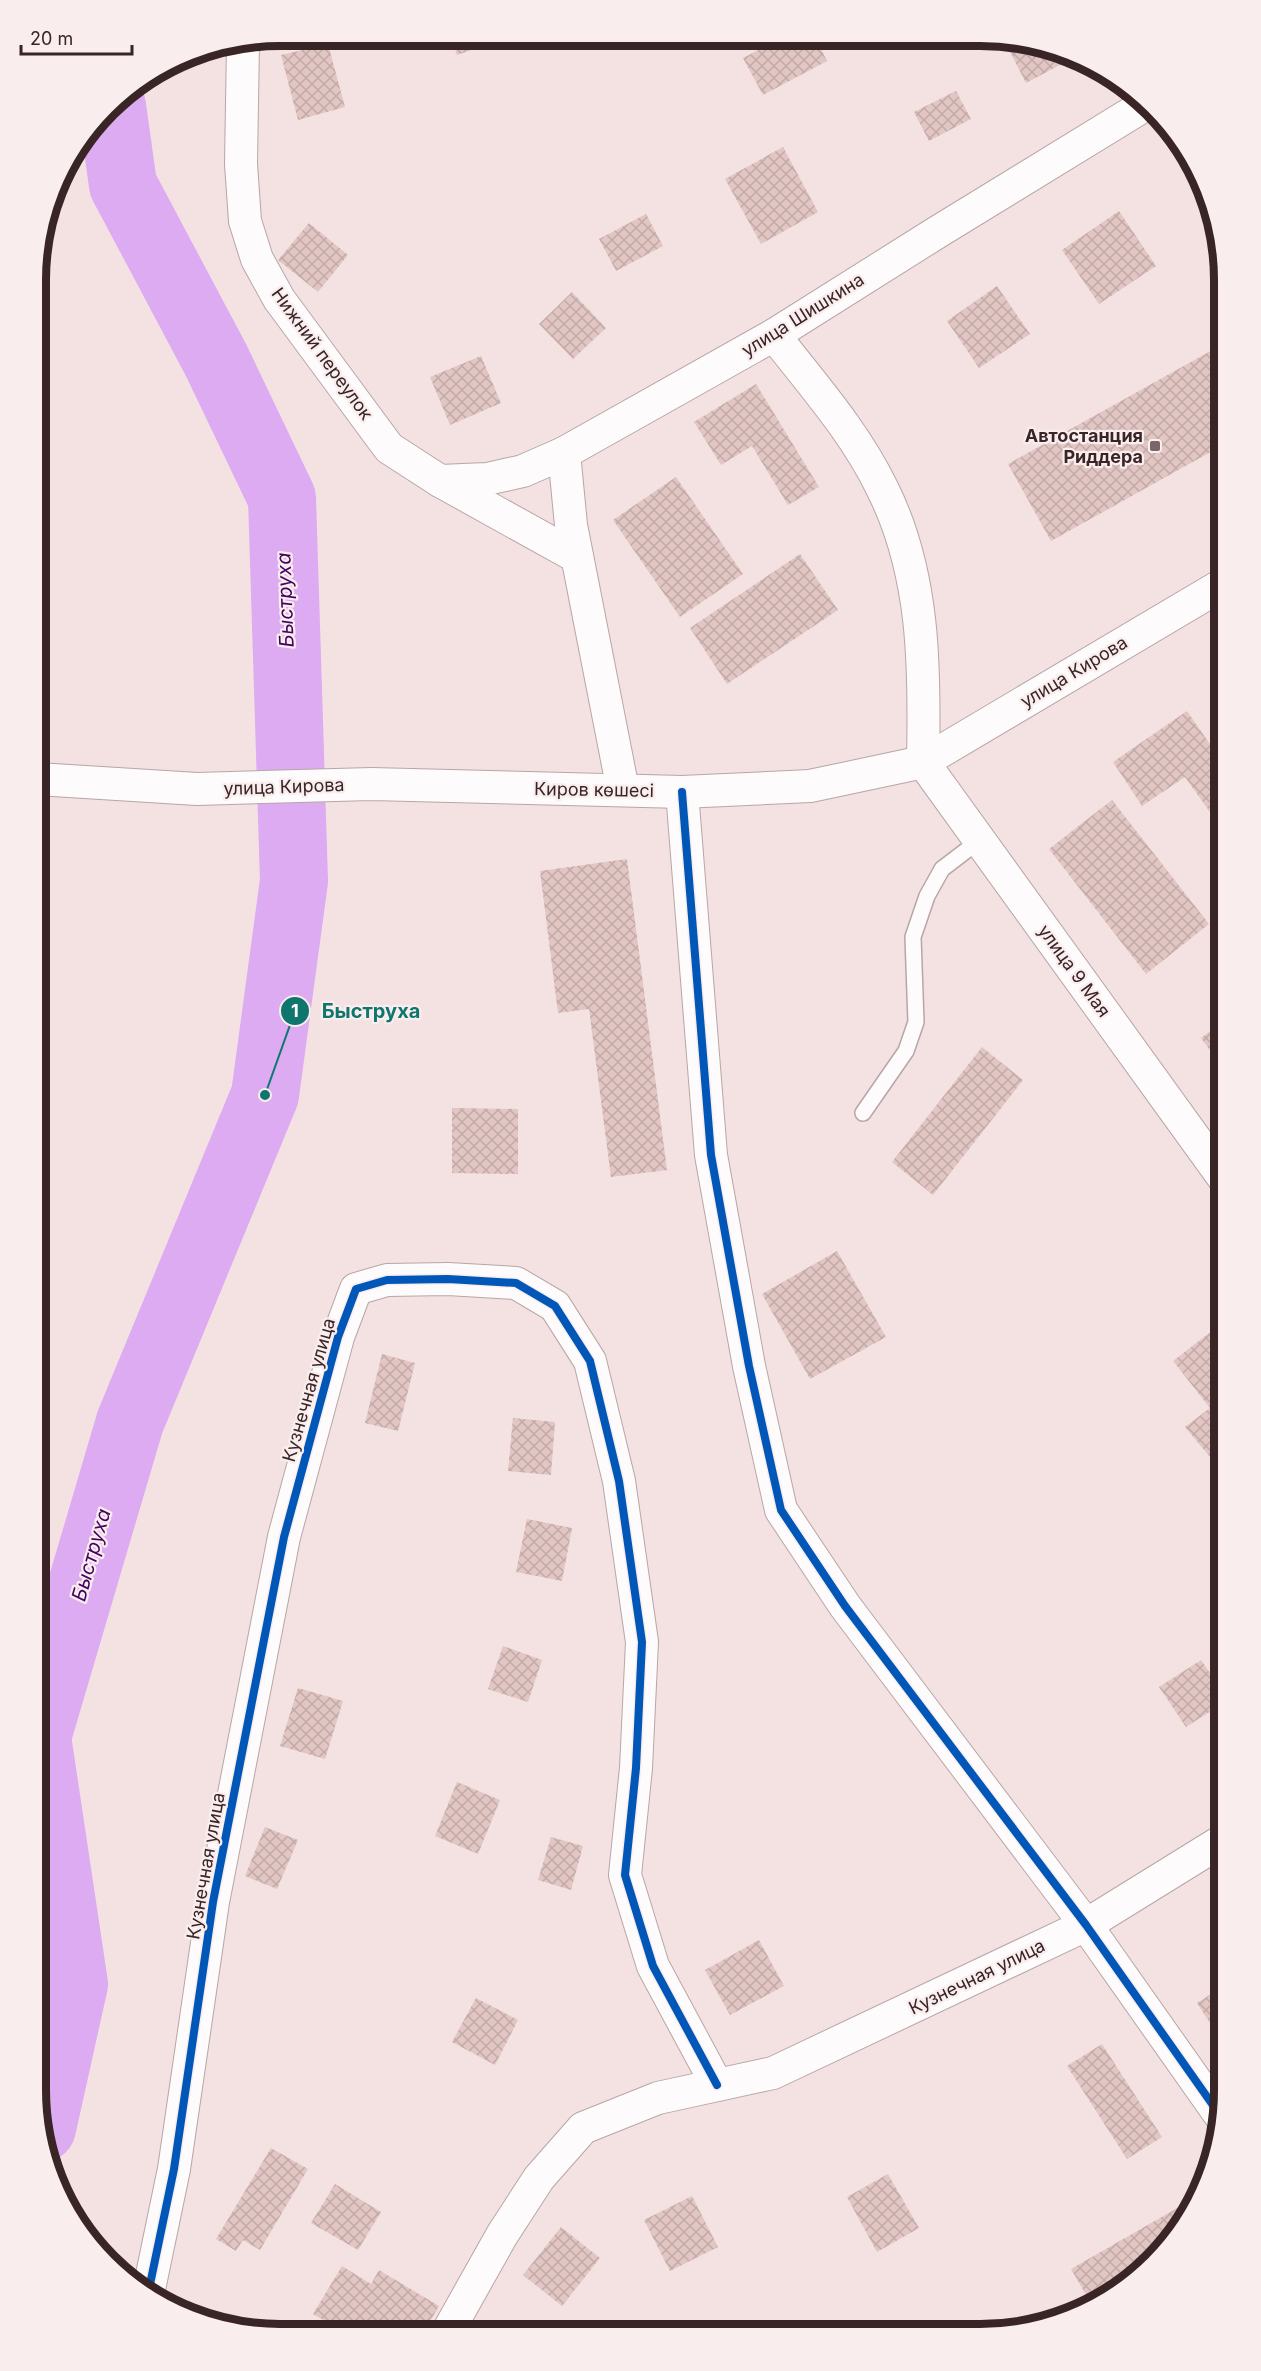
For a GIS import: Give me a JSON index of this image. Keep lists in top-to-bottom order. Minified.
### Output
{"streets":{"street":["улица Шишкина","Нижний переулок","улица Кирова","Киров көшесі","улица 9 Мая","Кузнечная улица"]},"crossings":[["улица Шишкина","Нижний переулок"],["улица Кирова","Киров көшесі"],["улица Кирова","улица 9 Мая"],["Киров көшесі","улица 9 Мая"]],"water":["Быструха"],"places":{"transit":["Автостанция Риддера"],"other":["Быструха"]},"scale_bar":"20 m"}
